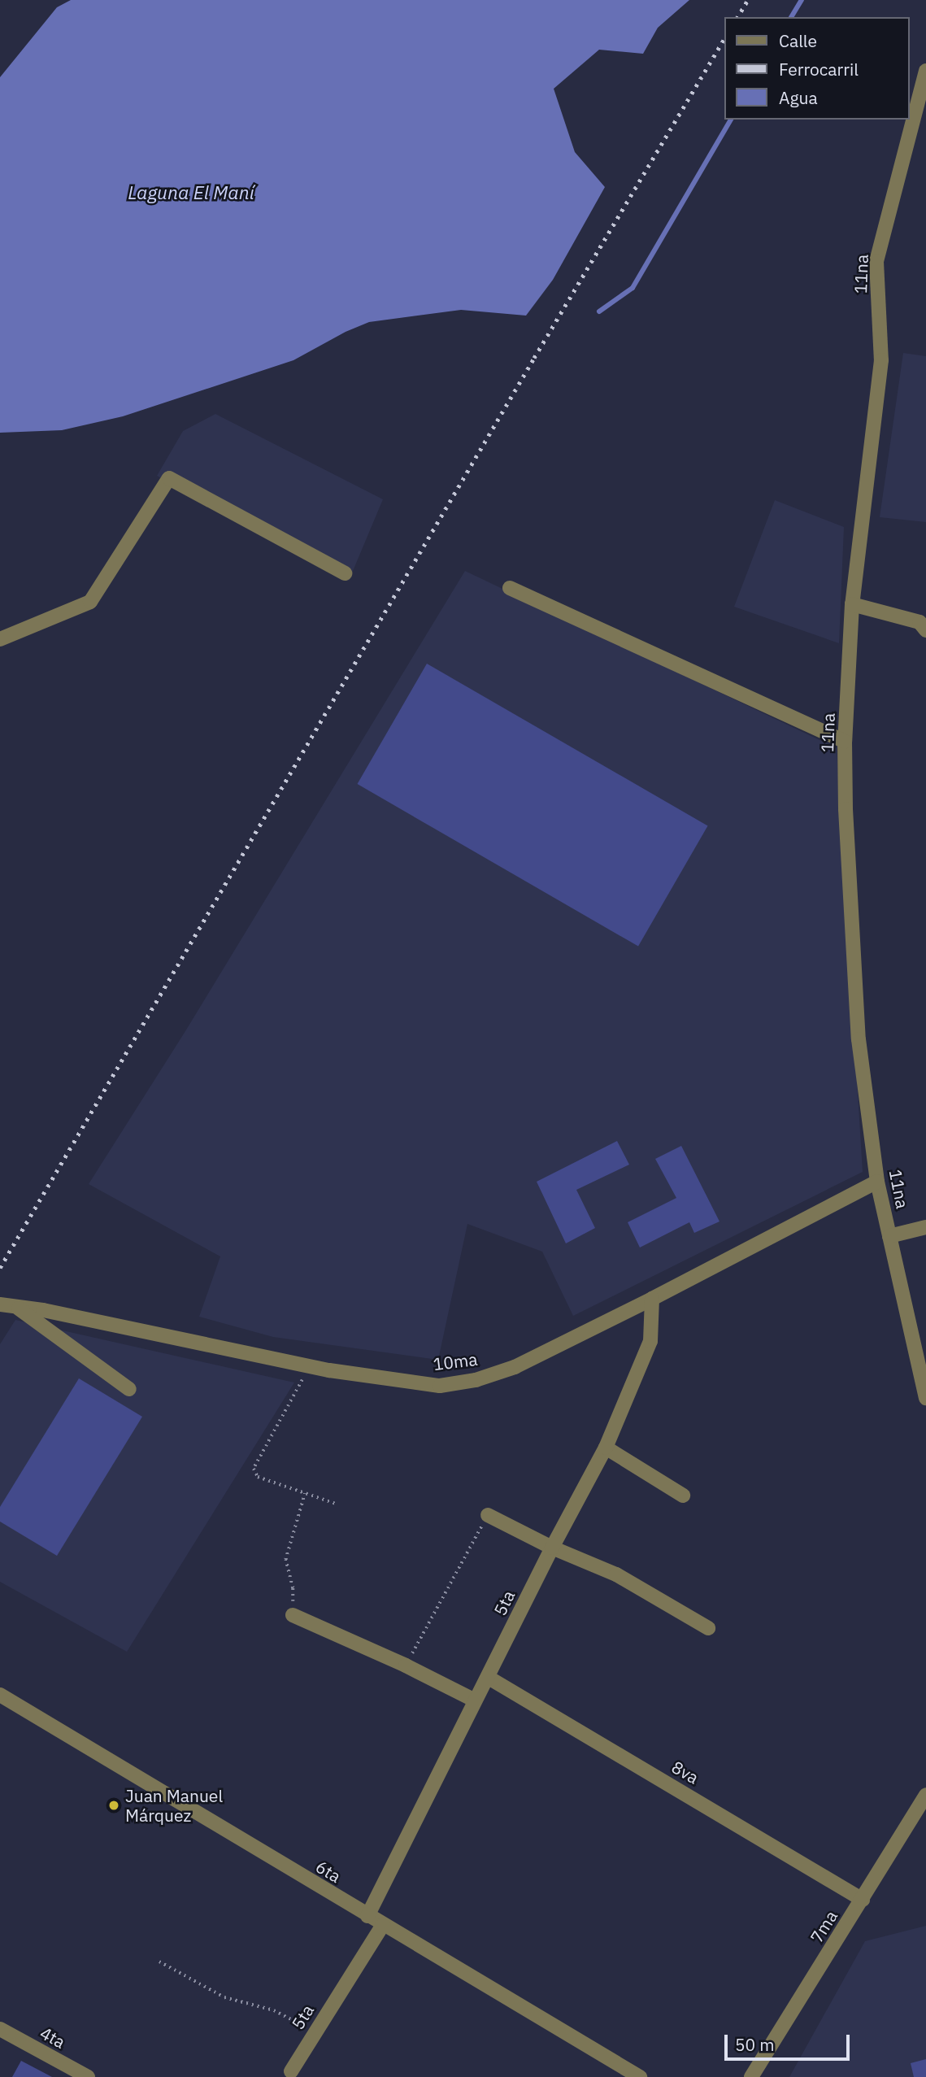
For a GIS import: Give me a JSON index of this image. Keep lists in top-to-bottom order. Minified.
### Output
{"streets":{"street":["11na","10ma","5ta","8va","6ta","7ma","4ta"]},"crossings":[["11na","10ma"],["10ma","5ta"],["5ta","8va"],["5ta","6ta"],["8va","7ma"]],"water":["Laguna El Maní"],"places":["Juan Manuel Márquez"],"legend":["Calle","Ferrocarril","Agua"],"scale_bar":"50 m"}
